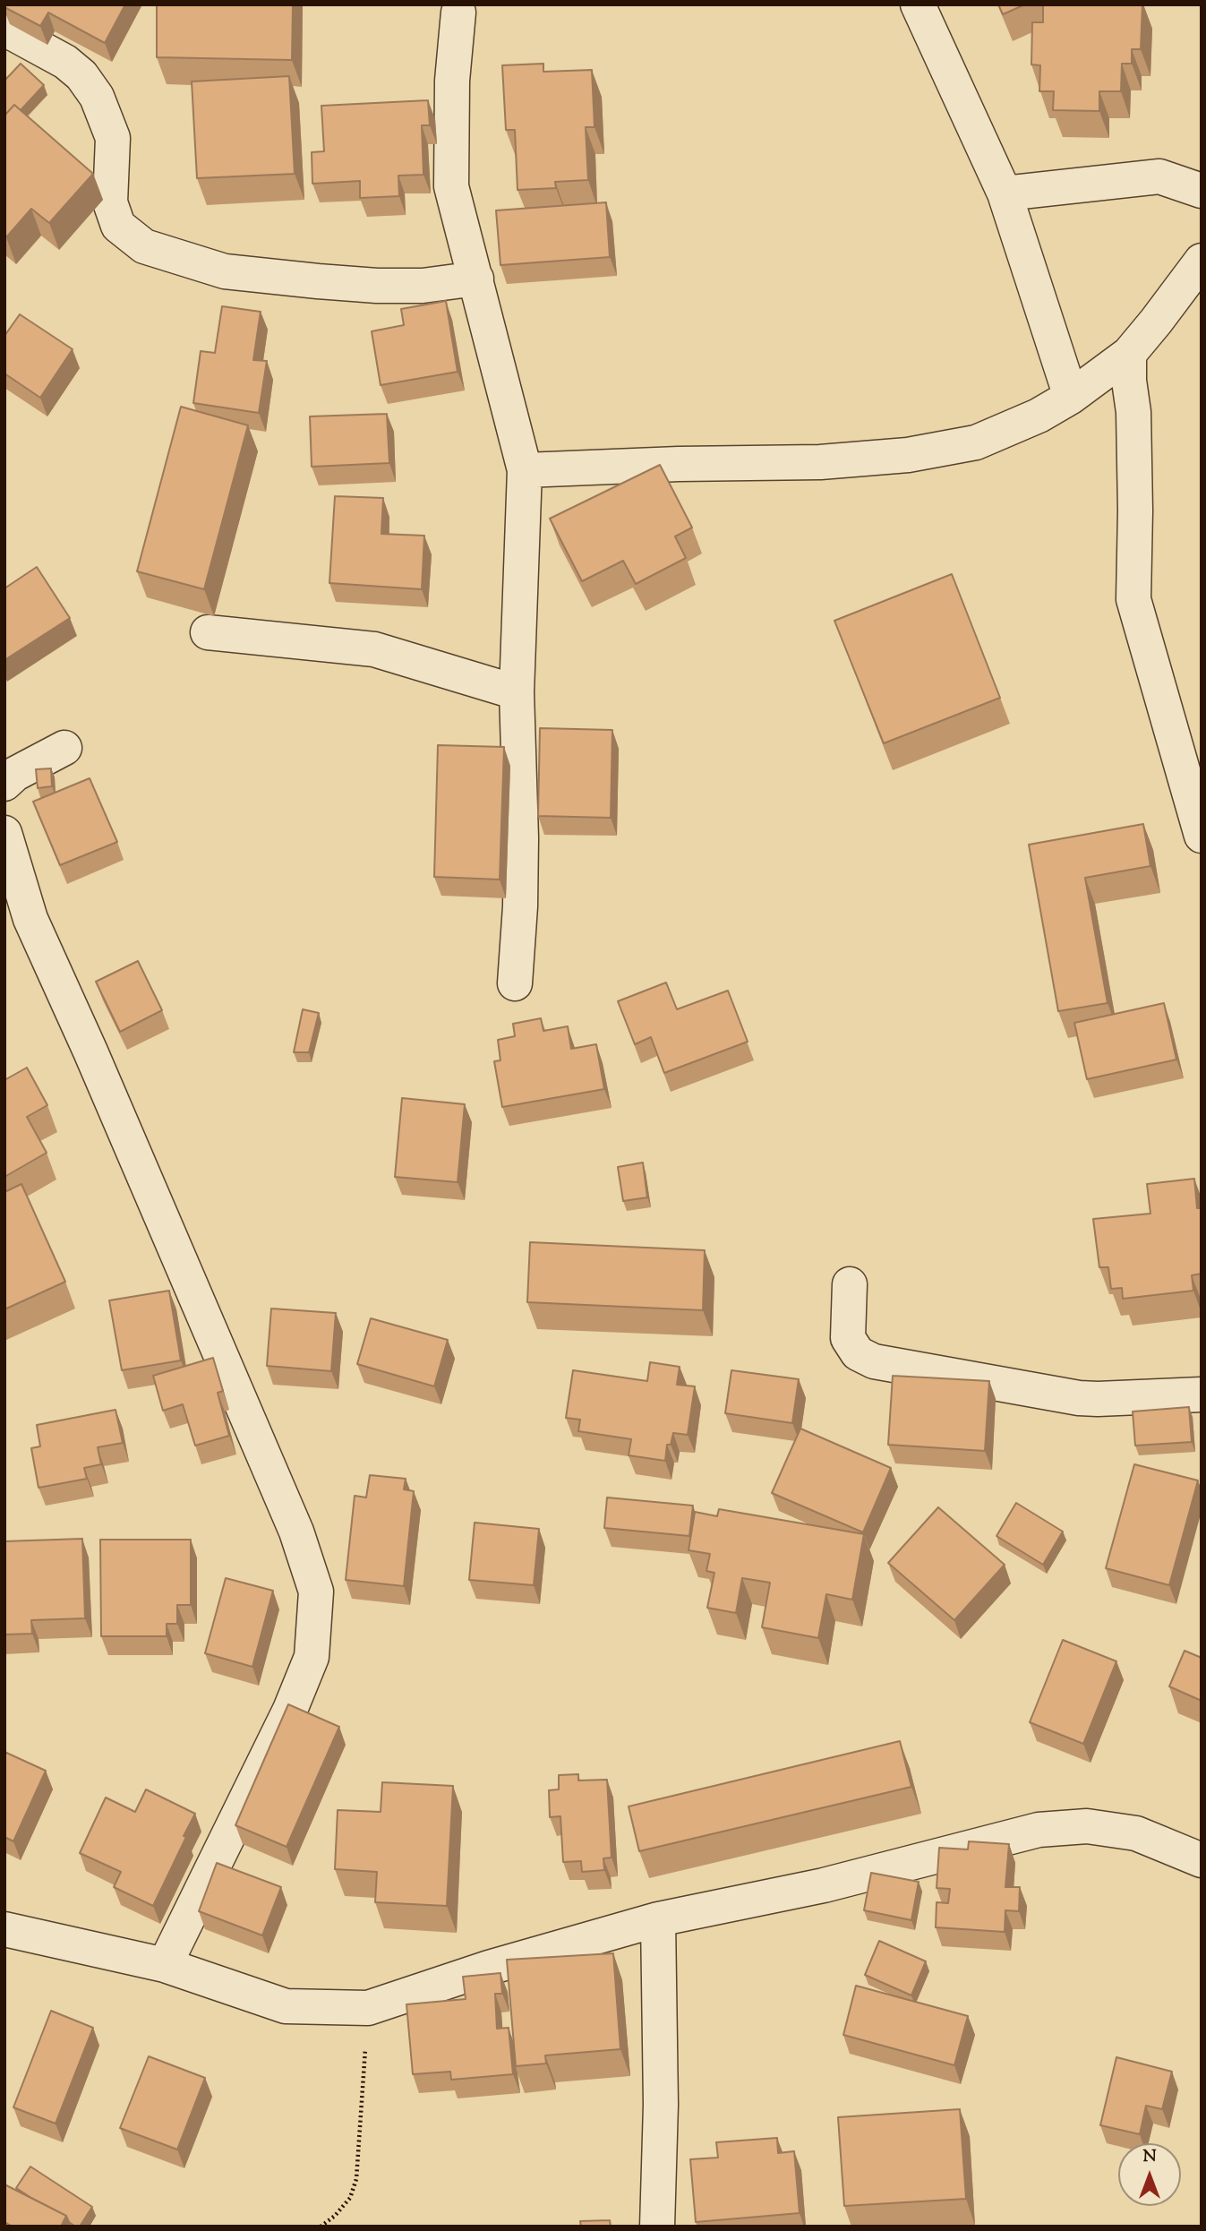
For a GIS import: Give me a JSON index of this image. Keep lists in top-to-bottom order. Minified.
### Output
{"north":"top"}
